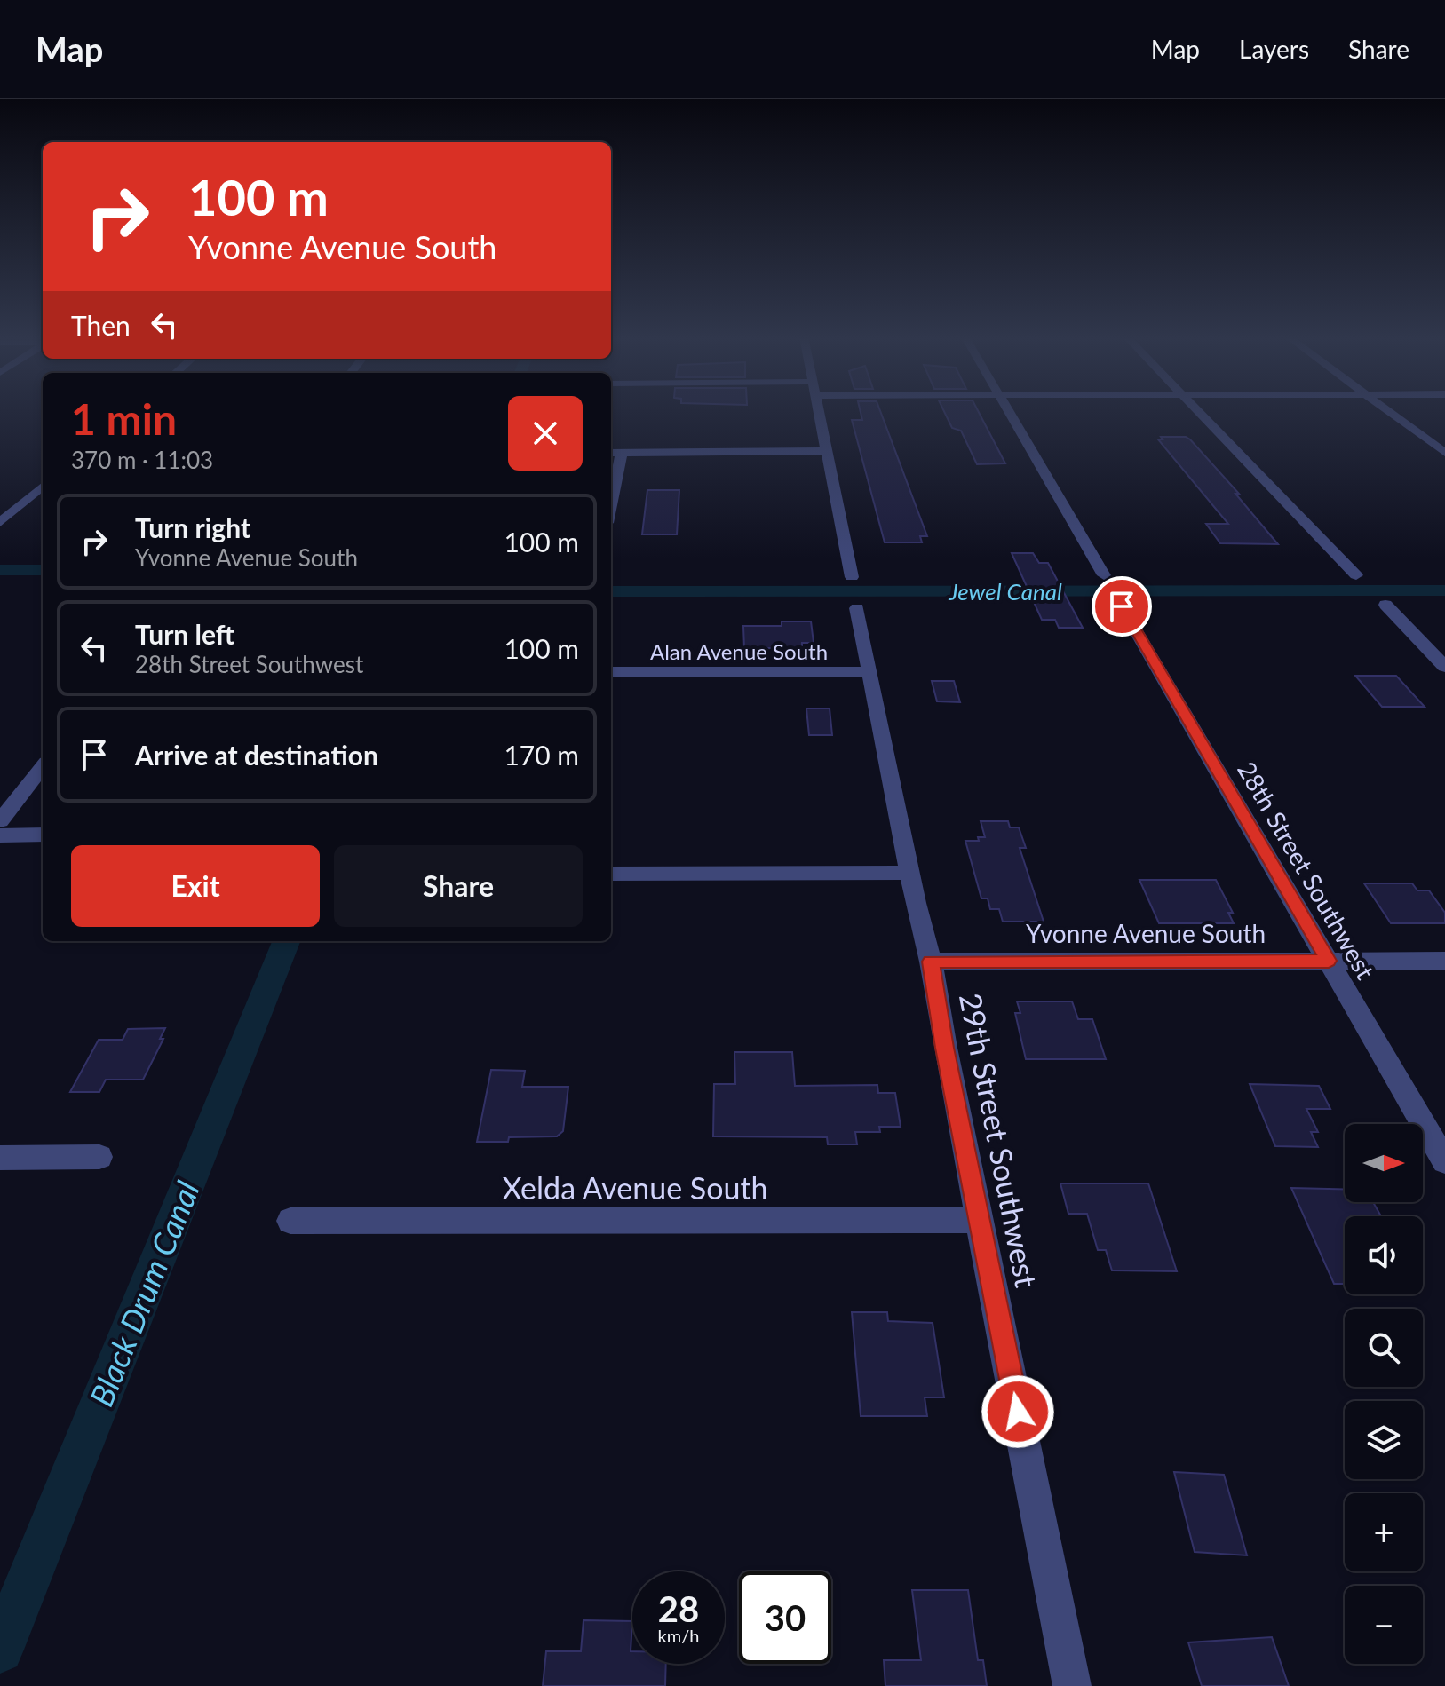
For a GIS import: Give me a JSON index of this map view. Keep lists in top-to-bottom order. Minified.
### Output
{"streets":{"street":["Alan Avenue South","28th Street Southwest","Yvonne Avenue South","29th Street Southwest","Xelda Avenue South"]},"crossings":[["Alan Avenue South","29th Street Southwest"],["28th Street Southwest","Yvonne Avenue South"],["Yvonne Avenue South","29th Street Southwest"],["29th Street Southwest","Xelda Avenue South"]],"water":["Jewel Canal","Black Drum Canal"],"north":"right","page":{"header":"Map","nav":["Map","Layers","Share"],"turn":["100 m","Yvonne Avenue South"],"then":"Then","heading":["1 min","370 m · 11:03"],"list":[{"name":"Turn right","note":"Yvonne Avenue South","value":"100 m"},{"name":"Turn left","note":"28th Street Southwest","value":"100 m"},{"name":"Arrive at destination","value":"170 m"}],"buttons":["Exit","Share"],"map_buttons":["+","−"],"speed":"28 km/h","limit":"30"}}
